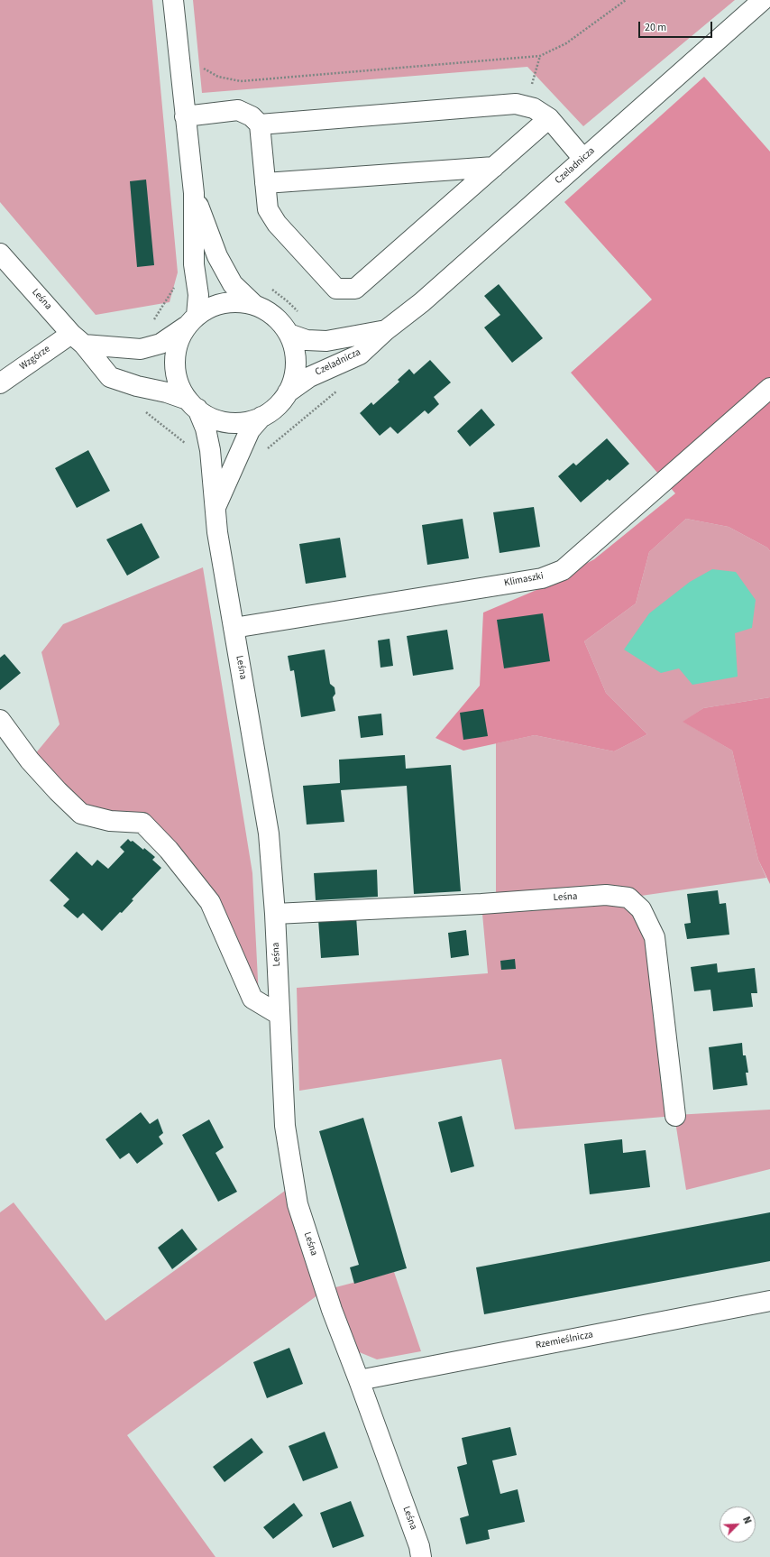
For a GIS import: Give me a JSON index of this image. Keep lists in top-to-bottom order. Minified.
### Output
{"streets":{"street":["Czeladnicza","Leśna","Wzgórze","Klimaszki","Rzemieślnicza"]},"crossings":[["Czeladnicza","Leśna"],["Leśna","Wzgórze"],["Leśna","Klimaszki"],["Leśna","Rzemieślnicza"]],"scale_bar":"20 m","north":"top right"}
